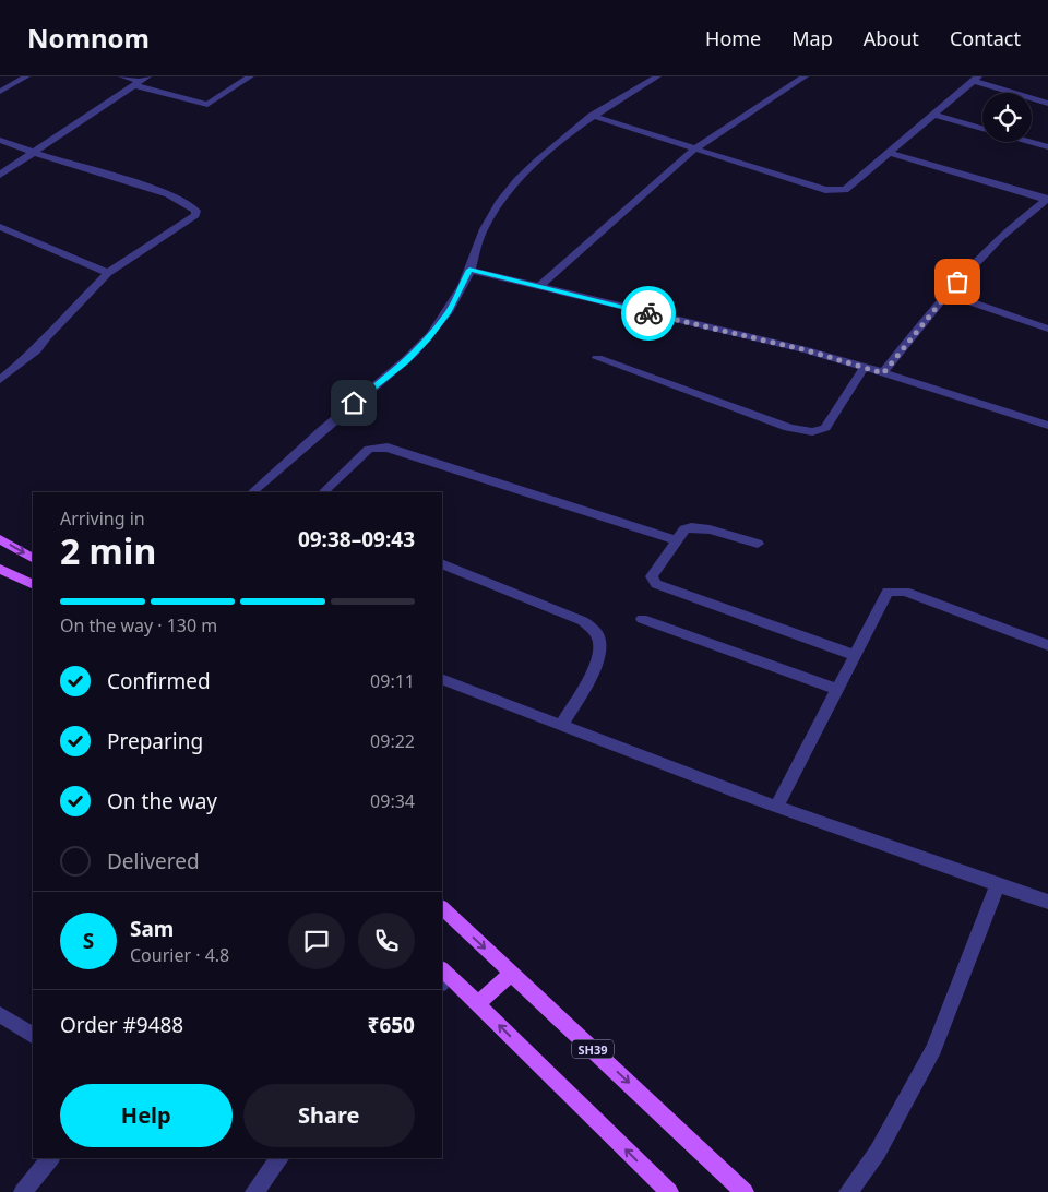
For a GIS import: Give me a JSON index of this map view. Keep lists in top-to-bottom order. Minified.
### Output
{"streets":{"main road":["SH39"]},"page":{"header":"Nomnom","nav":["Home","Map","About","Contact"],"heading":["2 min","Arriving in","09:38–09:43"],"panel":["Sam","Courier · 4.8","Order #9488","₹650"],"bar":"On the way · 130 m","list":[["Confirmed","09:11"],["Preparing","09:22"],["On the way","09:34"],"Delivered"],"round":"S","buttons":["Help","Share"]}}
